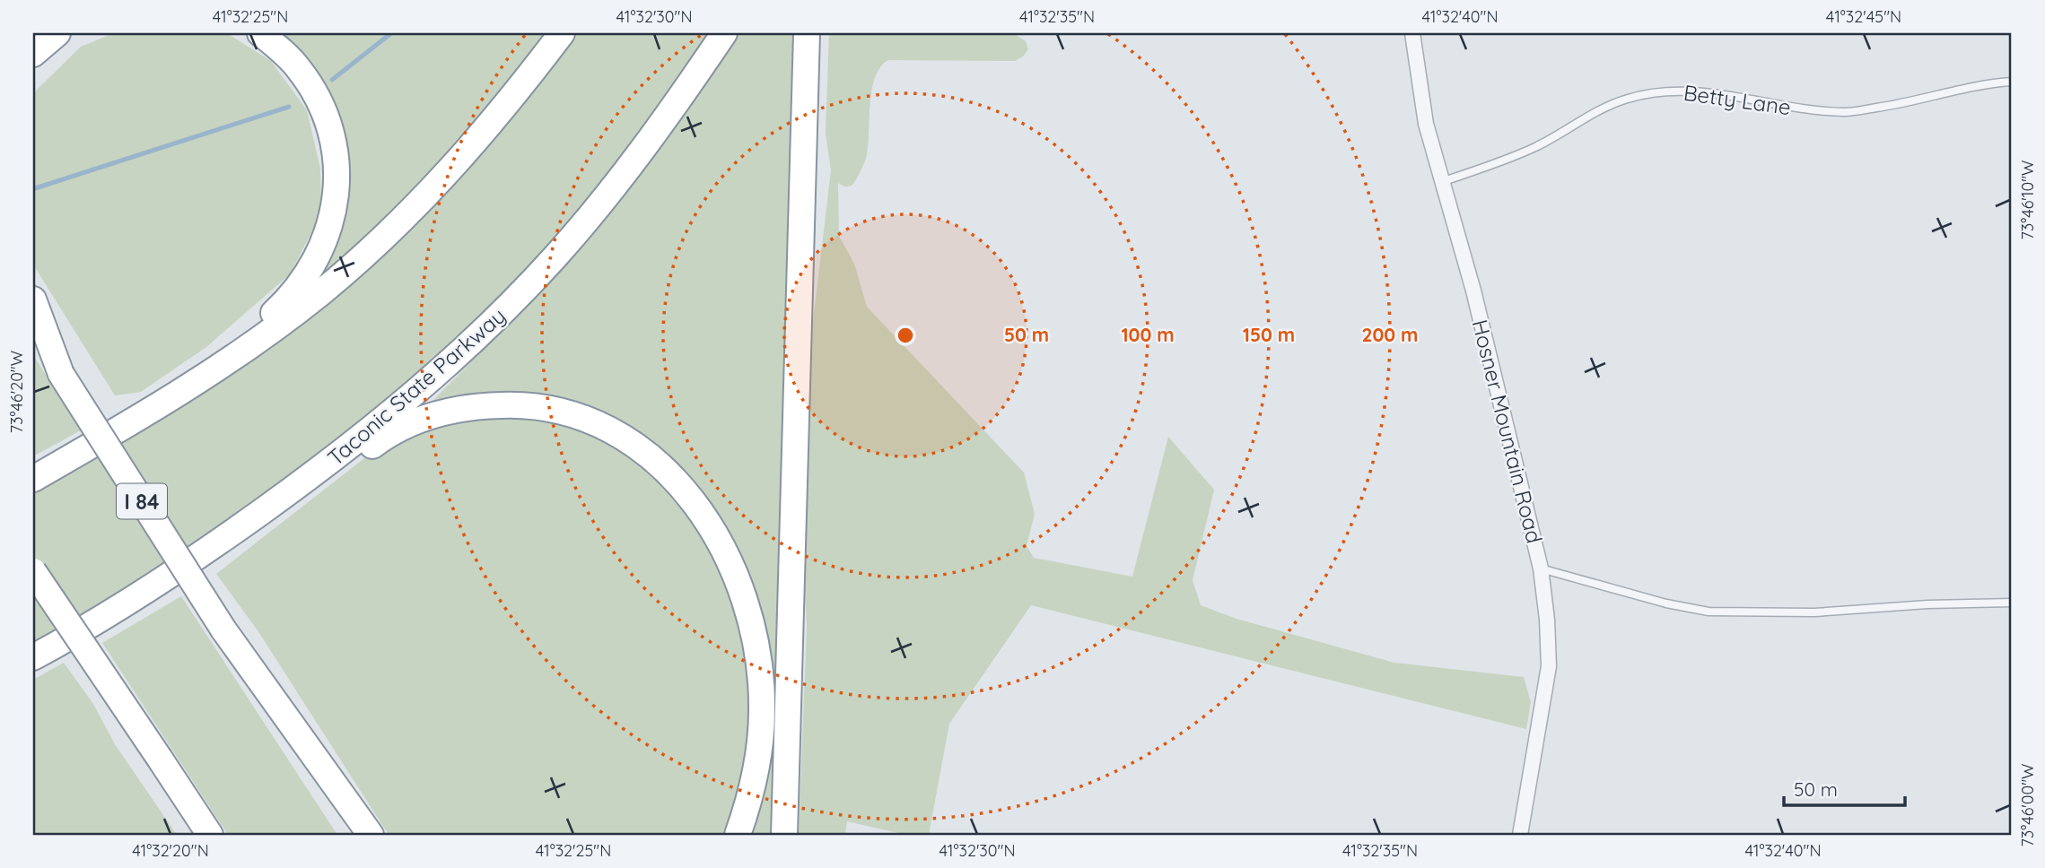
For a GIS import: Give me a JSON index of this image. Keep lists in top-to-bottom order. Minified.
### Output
{"streets":{"highway":["Taconic State Parkway","I 84"],"street":["Hosner Mountain Road"],"lane":["Betty Lane"]},"crossings":[["Betty Lane","Hosner Mountain Road"]],"scale_bar":"50 m","coordinates":["41°32'25\"N","41°32'30\"N","41°32'35\"N","41°32'40\"N","41°32'45\"N","73°46'10\"W","73°46'20\"W","73°46'00\"W","41°32'20\"N"],"rings":["50 m","100 m","150 m","200 m"]}
